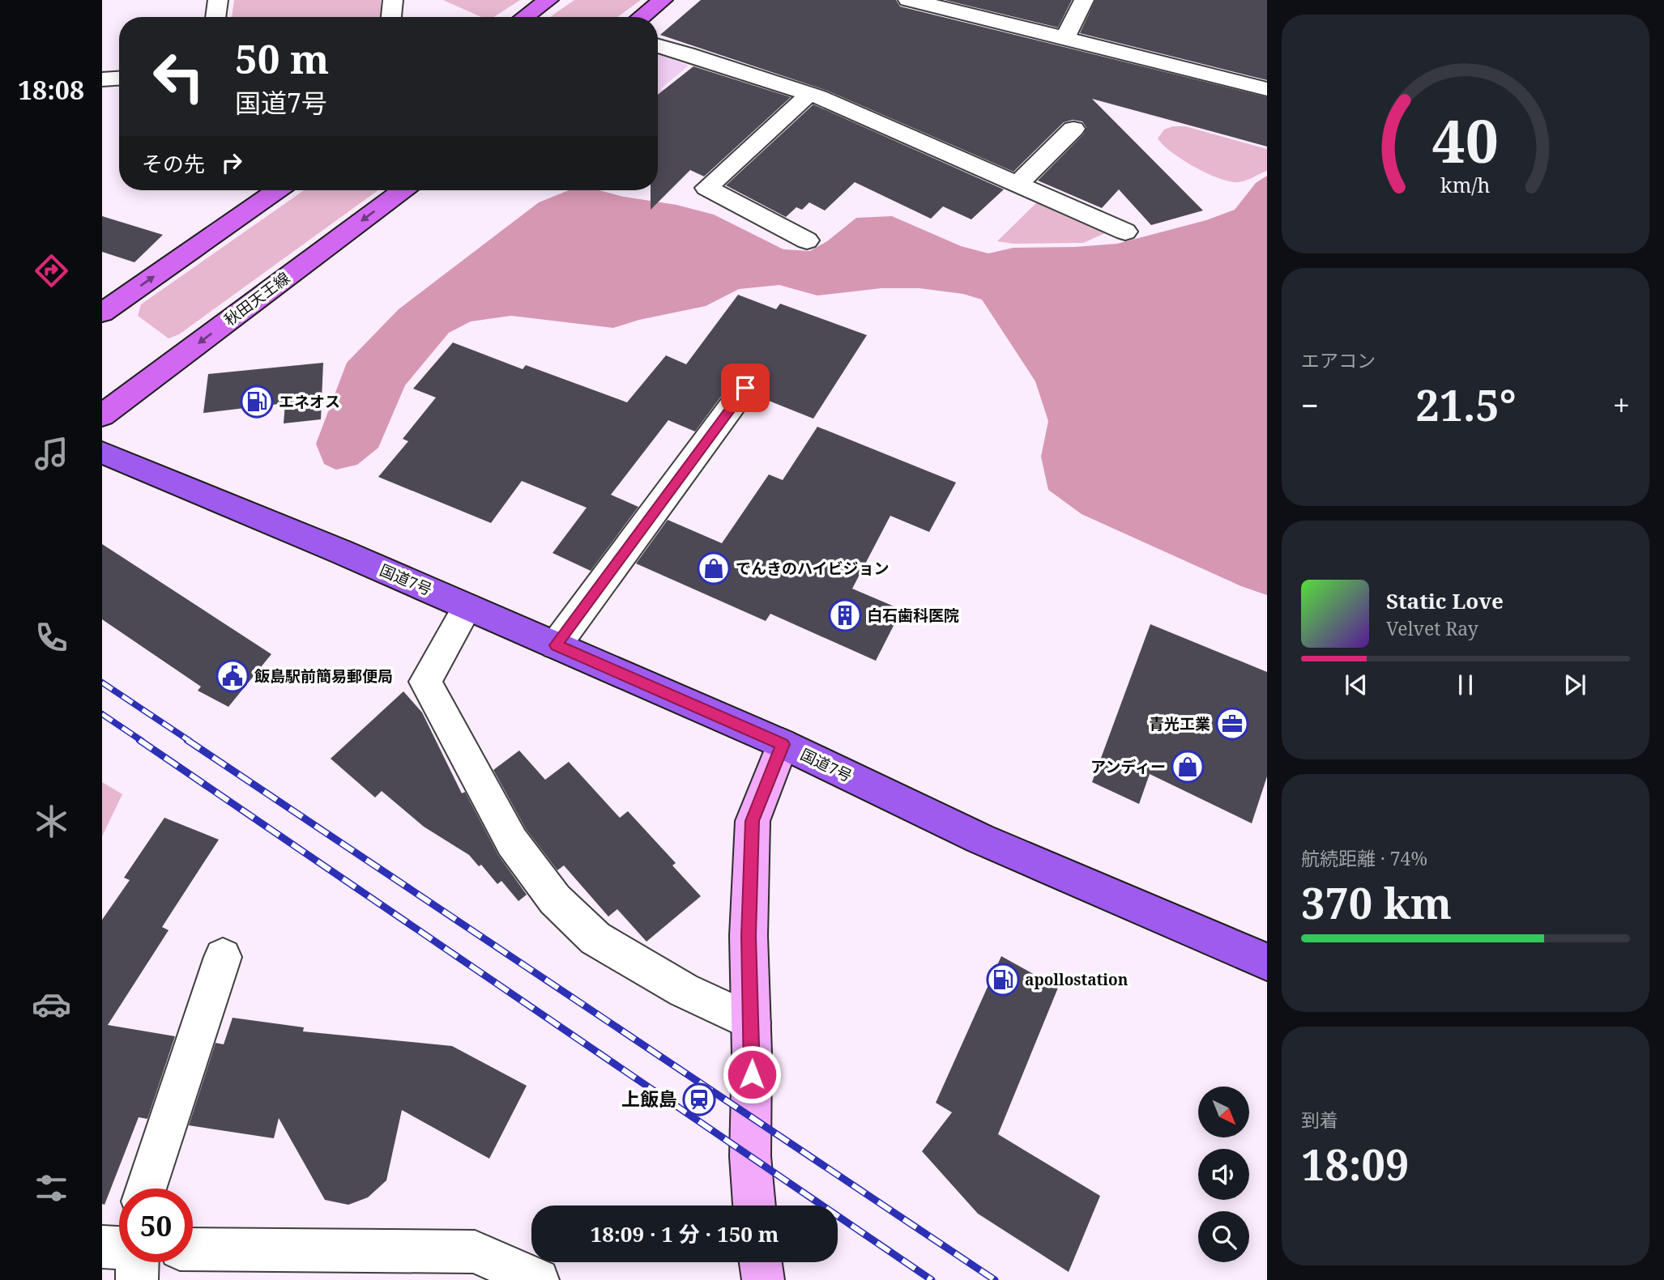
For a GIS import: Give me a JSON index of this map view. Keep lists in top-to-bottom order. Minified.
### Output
{"streets":{"highway":["国道7号"],"main road":["秋田天王線"]},"places":{"fuel station":["エネオス","apollostation"],"shop":["でんきのハイビジョン","アンディー"],"building":["白石歯科医院"],"public building":["飯島駅前簡易郵便局"],"office":["青光工業"],"station":["上飯島"]},"north":"bottom right","page":{"tabs":"18:08","turn":["50 m","国道7号"],"then":"その先","tile":["エアコン",["航続距離 · 74%","370 km"],["到着","18:09"]],"heat":["−","21.5°","+"],"song":["Static Love","Velvet Ray"],"limit":"50","trip":"18:09 · 1 分 · 150 m","gauge":["40","km/h"]}}
